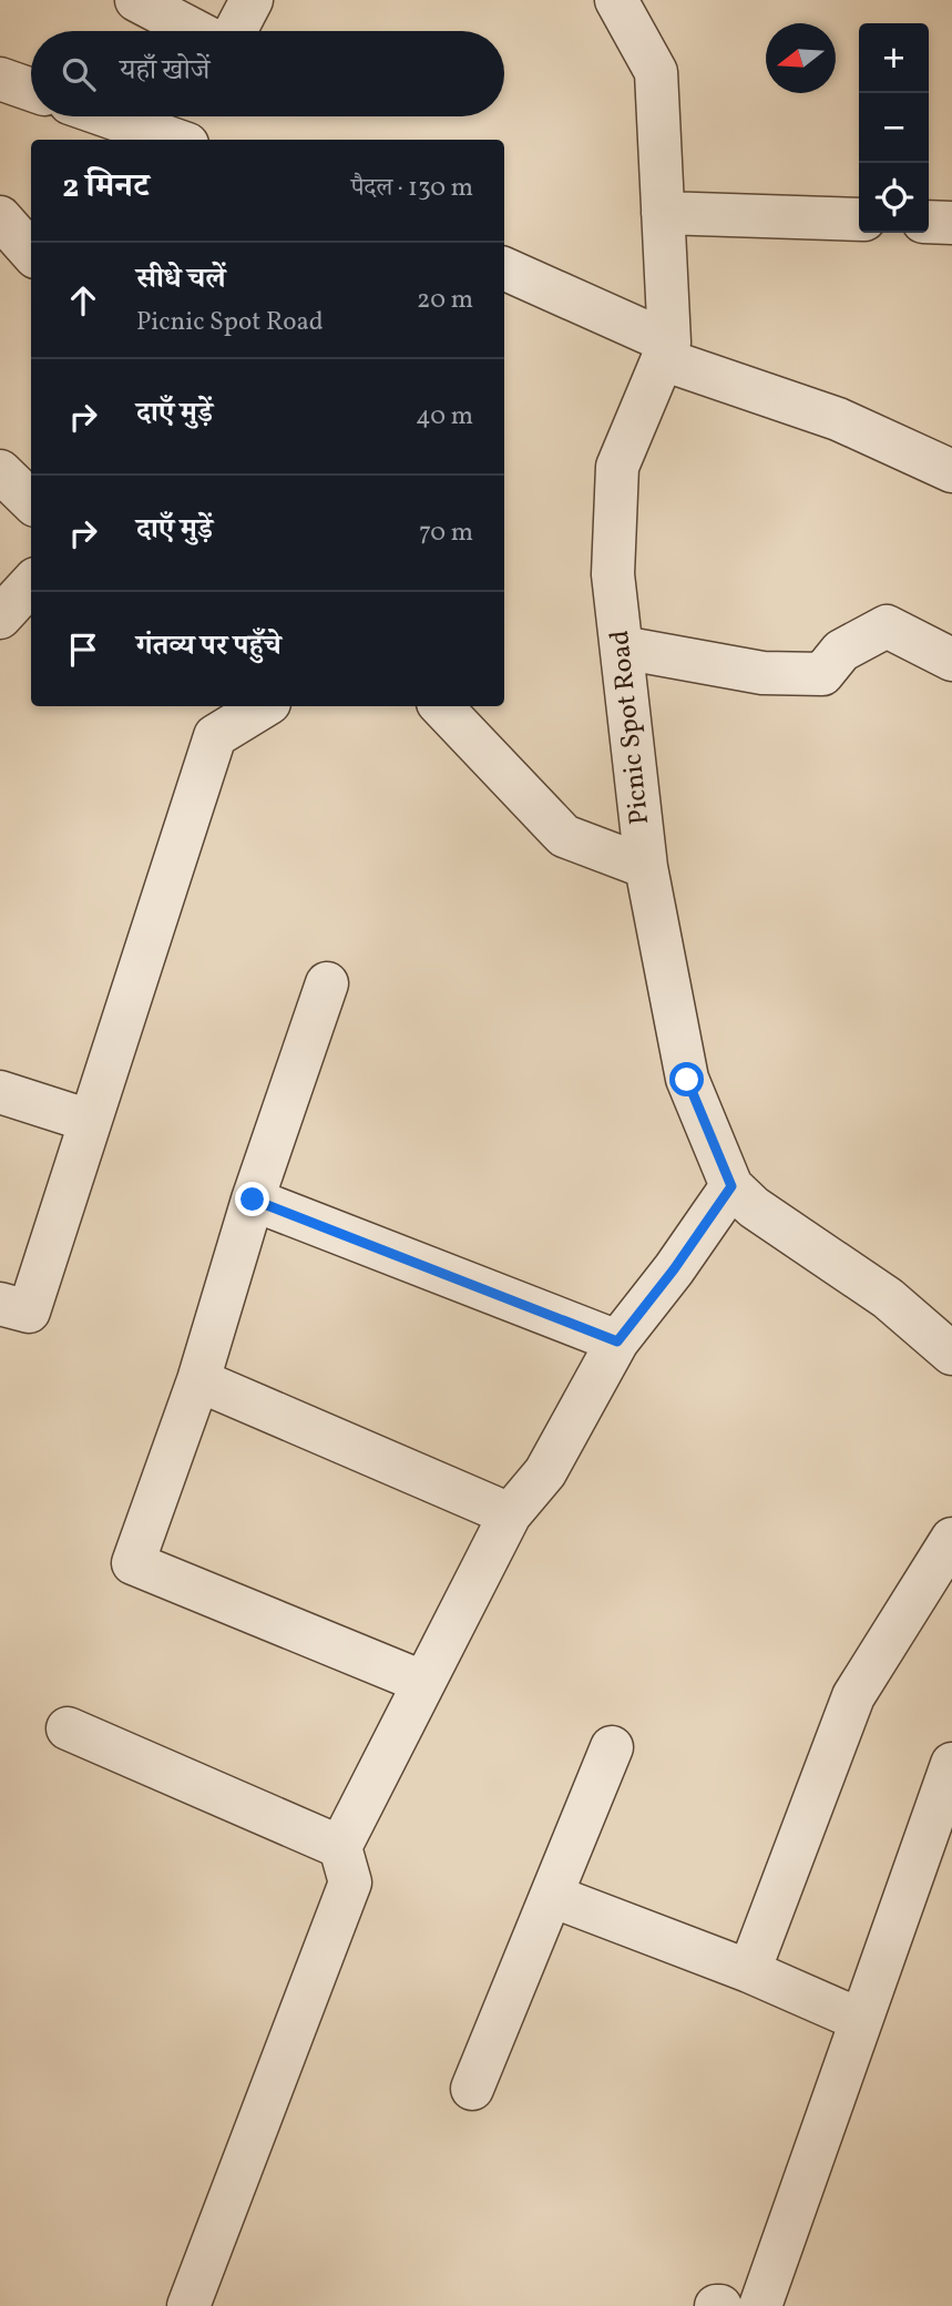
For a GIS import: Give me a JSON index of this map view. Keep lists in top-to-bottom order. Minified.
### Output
{"streets":{"street":["Picnic Spot Road"]},"north":"left","page":{"map_buttons":["+","−"],"search":"यहाँ खोजें","heading":["2 मिनट","पैदल · 130 m"],"list":[["सीधे चलें","Picnic Spot Road","20 m"],["दाएँ मुड़ें","40 m"],["दाएँ मुड़ें","70 m"],"गंतव्य पर पहुँचे"]}}
